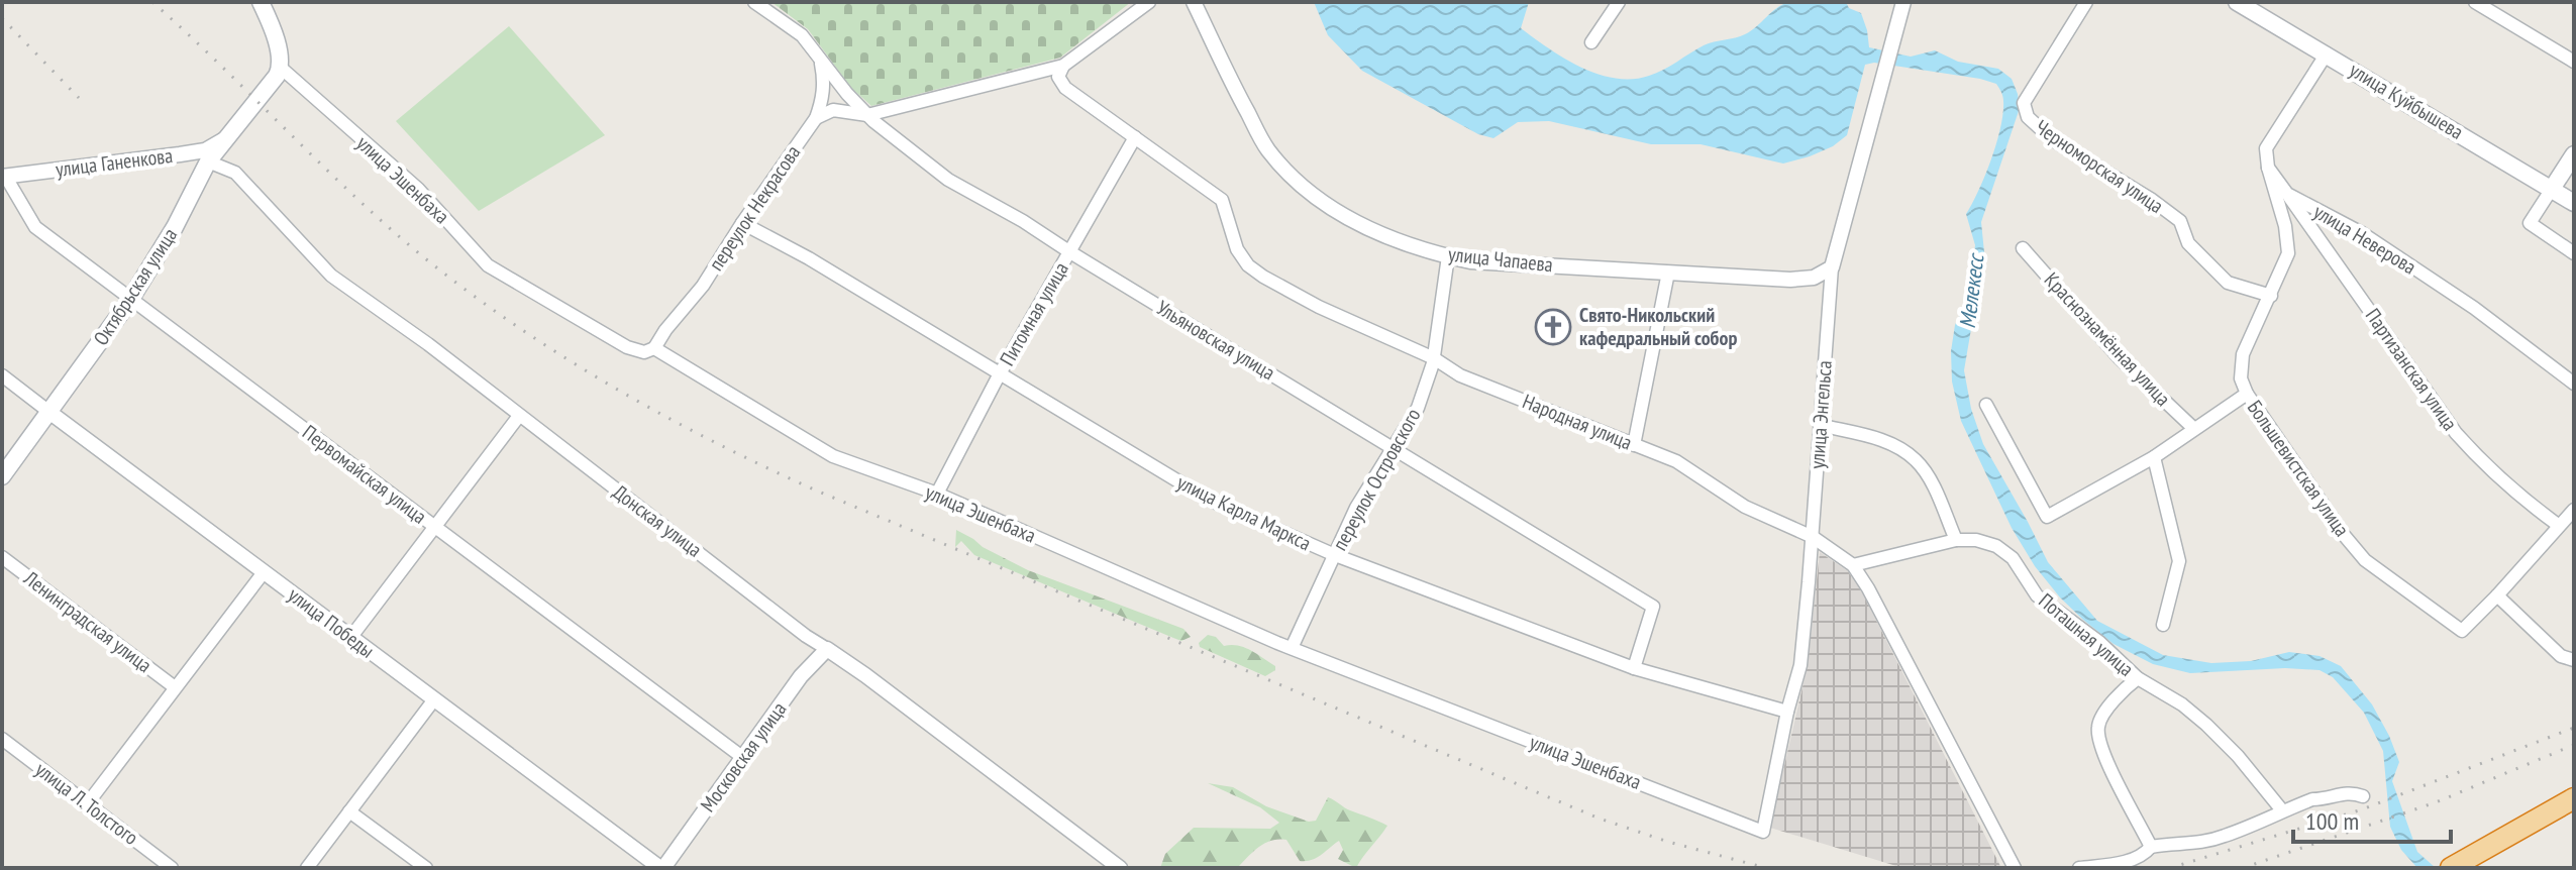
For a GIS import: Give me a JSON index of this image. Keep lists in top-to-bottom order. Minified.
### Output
{"streets":{"main road":["улица Куйбышева","Октябрьская улица"],"street":["улица Ганенкова","Черноморская улица","улица Эшенбаха","переулок Некрасова","улица Неверова","улица Чапаева","Питомная улица","Краснознамённая улица","Ульяновская улица","Партизанская улица","улица Энгельса","Народная улица","Большевистская улица","Первомайская улица","переулок Островского","улица Карла Маркса","Донская улица","Ленинградская улица","улица Победы","Поташная улица","Московская улица","улица Л. Толстого"]},"crossings":[["улица Ганенкова","Октябрьская улица"],["улица Ганенкова","Первомайская улица"],["Черноморская улица","Большевистская улица"],["улица Эшенбаха","переулок Некрасова"],["улица Эшенбаха","Октябрьская улица"],["улица Эшенбаха","Питомная улица"],["улица Эшенбаха","улица Энгельса"],["улица Эшенбаха","переулок Островского"],["переулок Некрасова","Ульяновская улица"],["переулок Некрасова","улица Карла Маркса"],["улица Неверова","Партизанская улица"],["улица Неверова","Большевистская улица"],["улица Чапаева","улица Энгельса"],["улица Чапаева","переулок Островского"],["Октябрьская улица","Первомайская улица"],["Октябрьская улица","Донская улица"],["Октябрьская улица","улица Победы"],["Питомная улица","Ульяновская улица"],["Питомная улица","Народная улица"],["Питомная улица","улица Карла Маркса"],["Ульяновская улица","переулок Островского"],["Ульяновская улица","улица Карла Маркса"],["улица Энгельса","Народная улица"],["улица Энгельса","улица Карла Маркса"],["Народная улица","переулок Островского"],["Первомайская улица","Московская улица"],["переулок Островского","улица Карла Маркса"],["Донская улица","Московская улица"],["улица Победы","Московская улица"]],"water":["Мелекесс"],"places":{"church":["Свято-Никольский кафедральный собор"]},"scale_bar":"100 m"}
